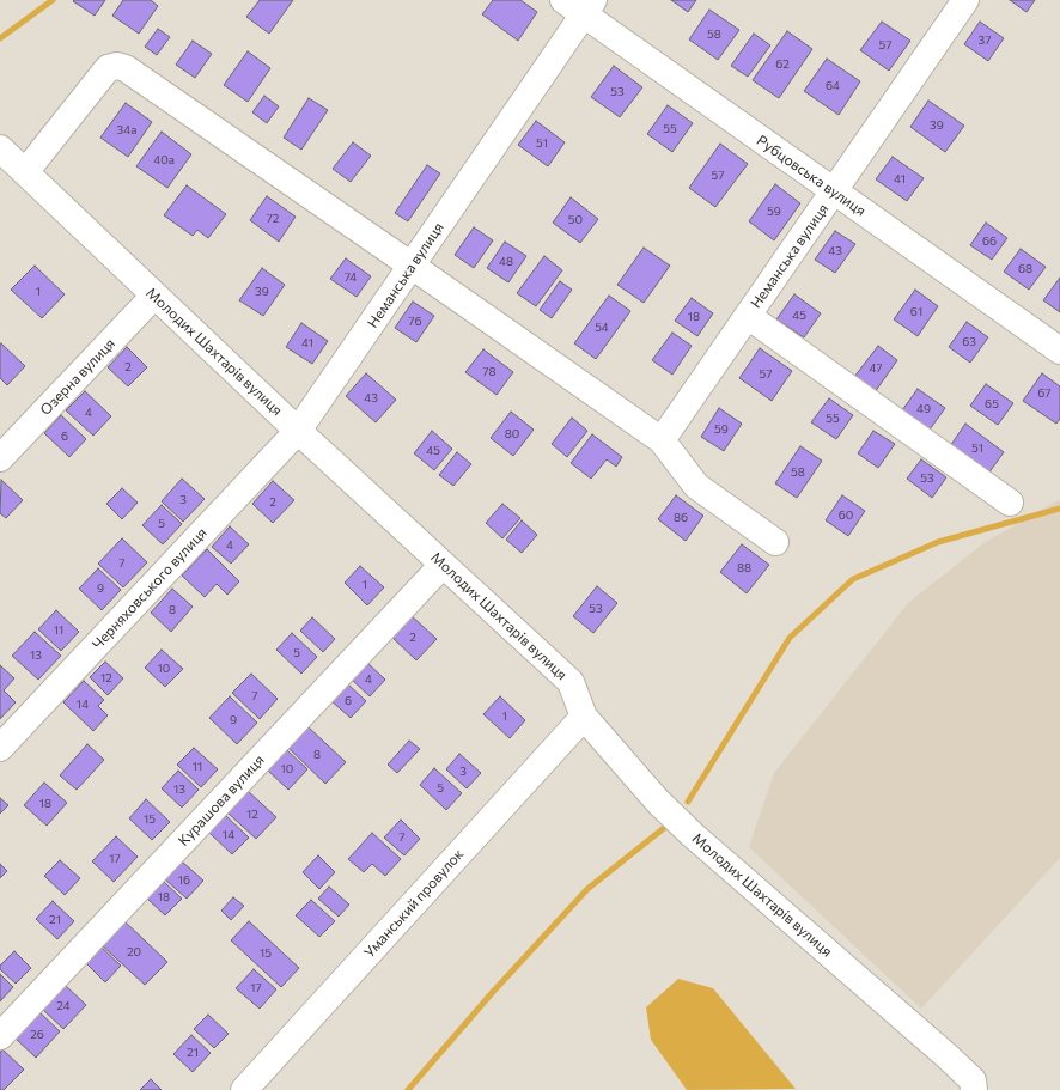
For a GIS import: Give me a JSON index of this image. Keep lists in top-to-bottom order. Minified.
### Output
{"streets":{"street":["Рубцовська вулиця","Неманська вулиця","Молодих Шахтарів вулиця","Озерна вулиця","Черняховського вулиця","Курашова вулиця","Уманський провулок"]},"crossings":[["Рубцовська вулиця","Неманська вулиця"],["Неманська вулиця","Молодих Шахтарів вулиця"],["Неманська вулиця","Черняховського вулиця"],["Молодих Шахтарів вулиця","Озерна вулиця"],["Молодих Шахтарів вулиця","Черняховського вулиця"],["Молодих Шахтарів вулиця","Курашова вулиця"],["Молодих Шахтарів вулиця","Уманський провулок"]],"house_numbers":["58","37","57","62","64","53","39","55","34а","51","40а","57","41","59","72","50","66","43","48","68","74","1","39","61","45","18","76","54","63","41","2","47","78","57","67","43","65","49","4","55","59","80","6","51","45","58","53","3","2","60","86","5","4","7","88","1","9","53","8","11","2","5","13","10","12","4","7","6","14","1","9","8","11","10","3","5","13","18","12","15","14","7","17","16","18","21","20","15","17","24","26","21"]}
